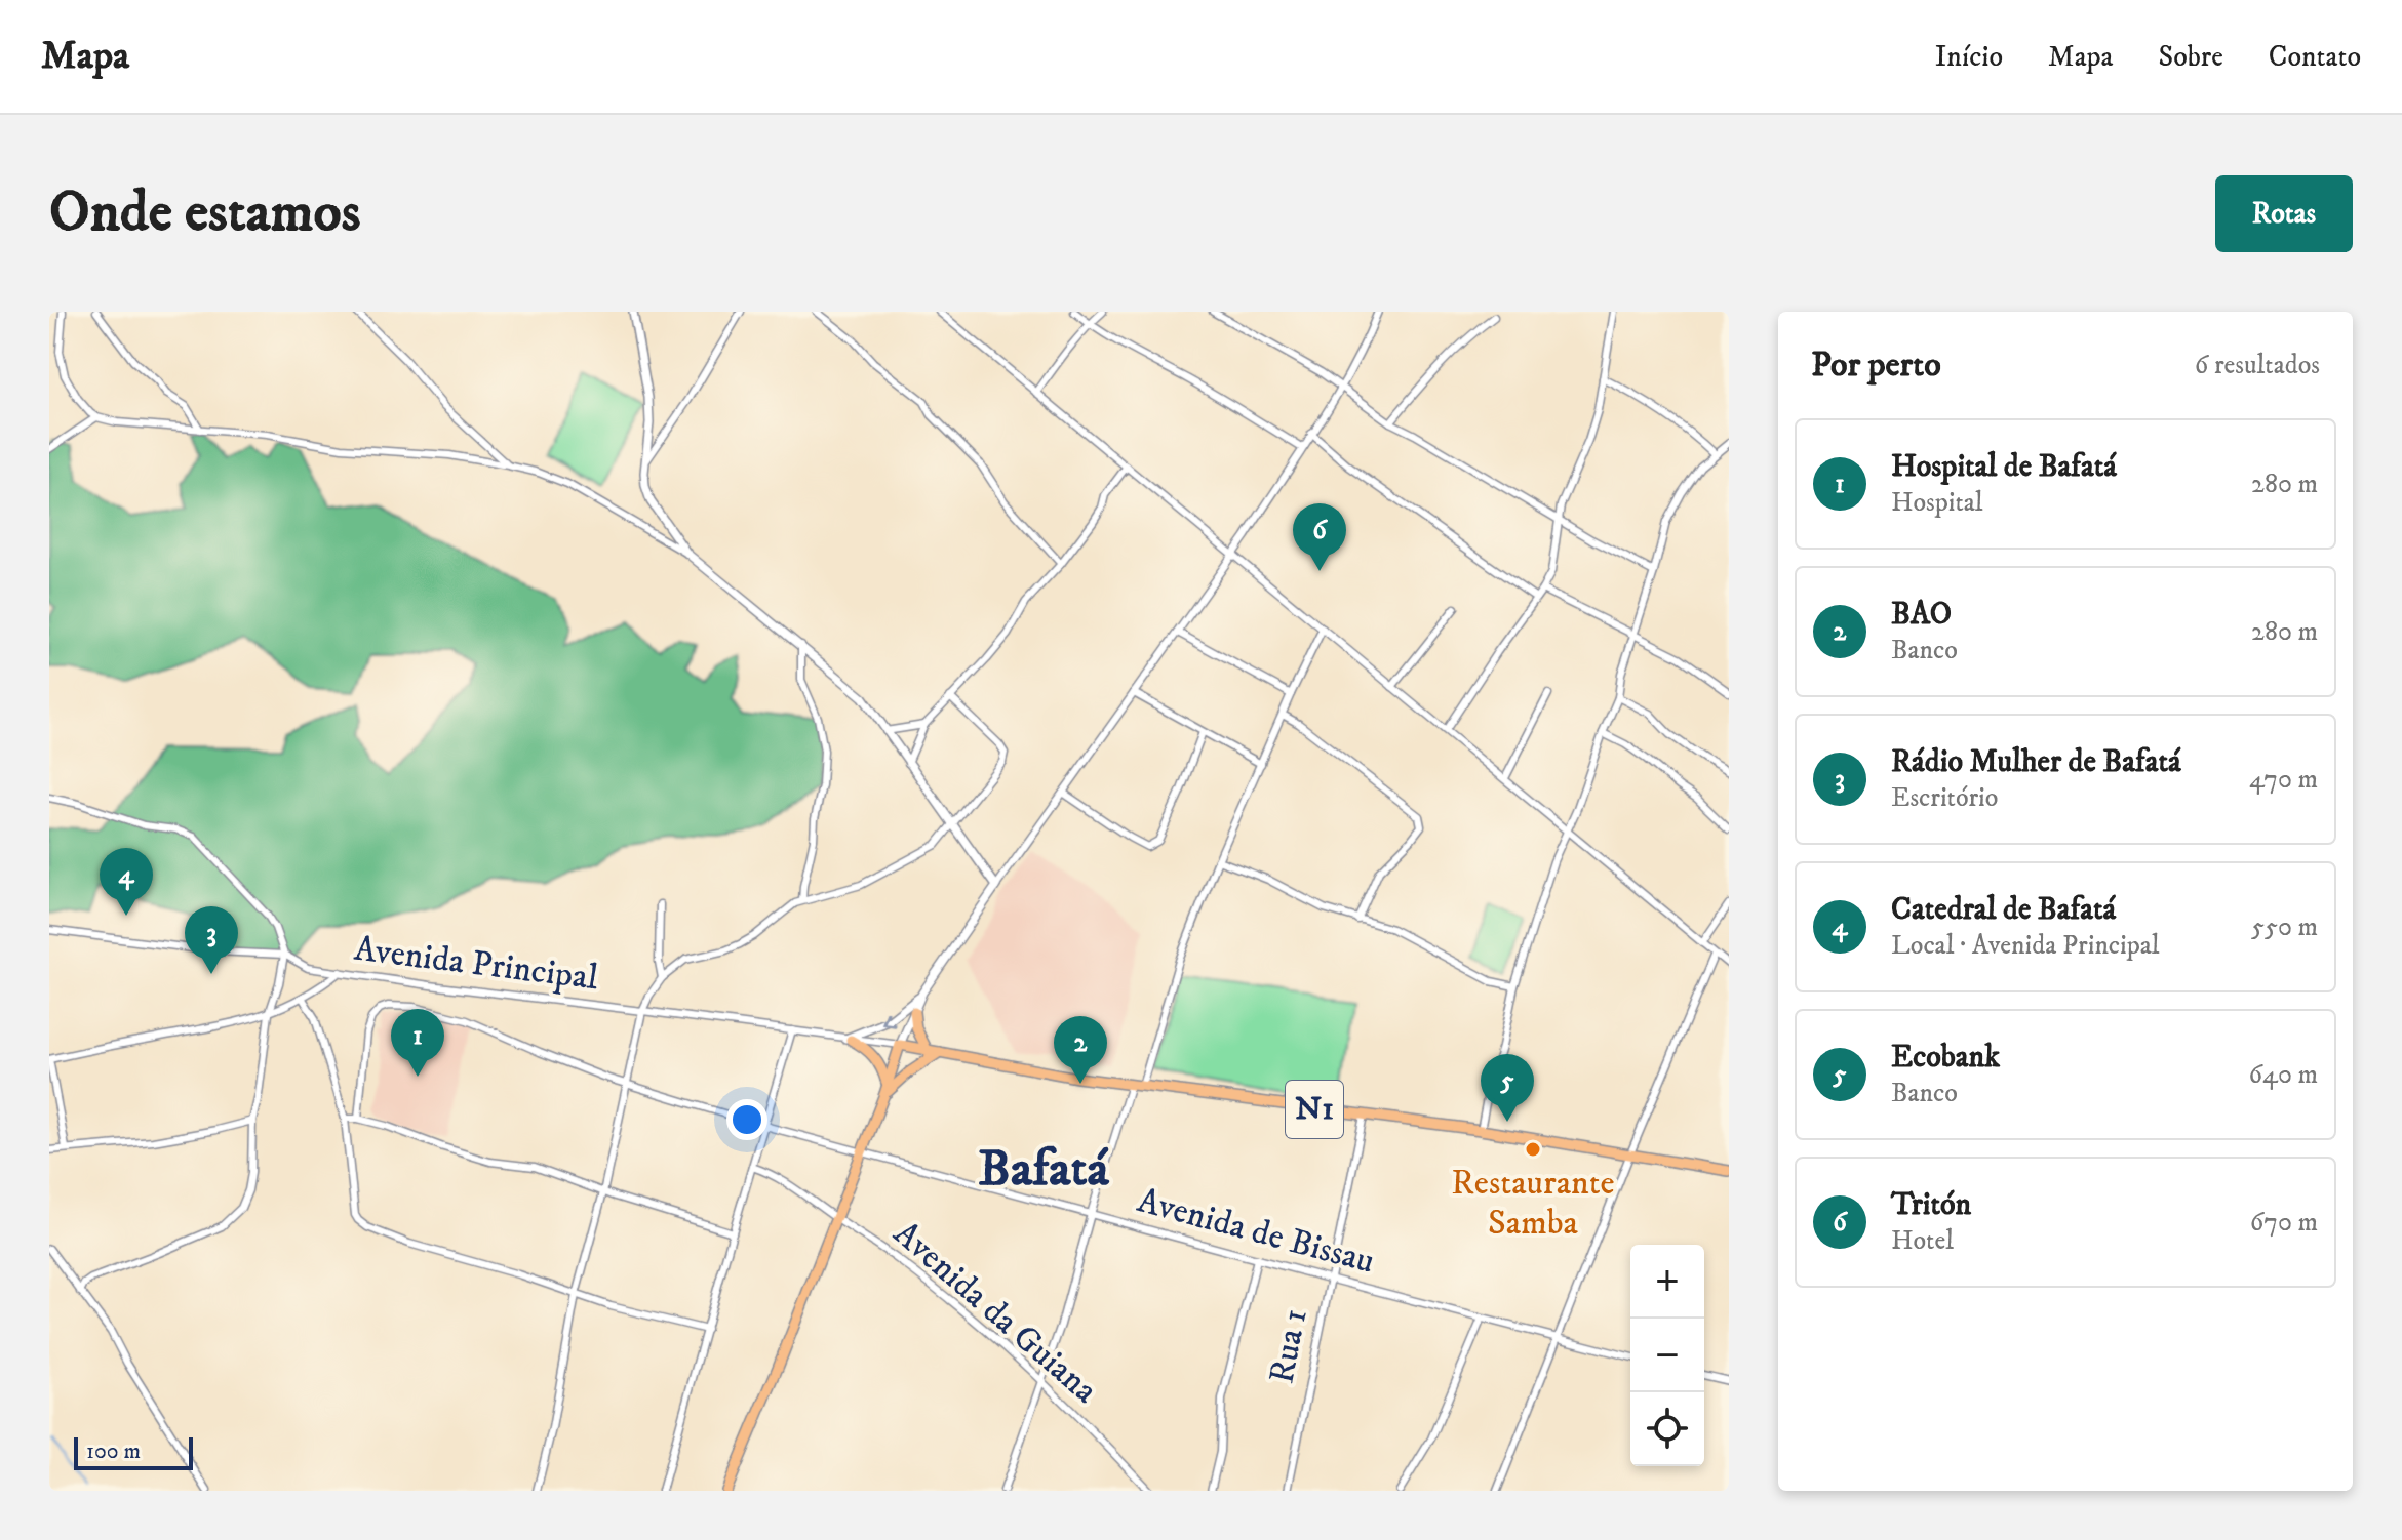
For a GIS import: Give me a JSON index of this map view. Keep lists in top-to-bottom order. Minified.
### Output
{"streets":{"main road":["N1"],"street":["Avenida Principal","Avenida de Bissau","Avenida da Guiana","Rua 1"]},"crossings":[["Avenida Principal","N1"],["N1","Rua 1"],["Avenida de Bissau","Rua 1"]],"districts":["Bafatá"],"places":["Restaurante Samba"],"scale_bar":"100 m","page":{"header":"Mapa","nav":["Início","Mapa","Sobre","Contato"],"buttons":"Rotas","title":"Onde estamos","heading":["Por perto","6 resultados"],"list":[{"mark":"1","name":"Hospital de Bafatá","note":"Hospital","value":"280 m"},{"mark":"2","name":"BAO","note":"Banco","value":"280 m"},{"mark":"3","name":"Rádio Mulher de Bafatá","note":"Escritório","value":"470 m"},{"mark":"4","name":"Catedral de Bafatá","note":"Local · Avenida Principal","value":"550 m"},{"mark":"5","name":"Ecobank","note":"Banco","value":"640 m"},{"mark":"6","name":"Tritón","note":"Hotel","value":"670 m"}],"pins":["6","4","3","1","2","5"],"map_buttons":["+","−"],"scale":"100 m"}}
